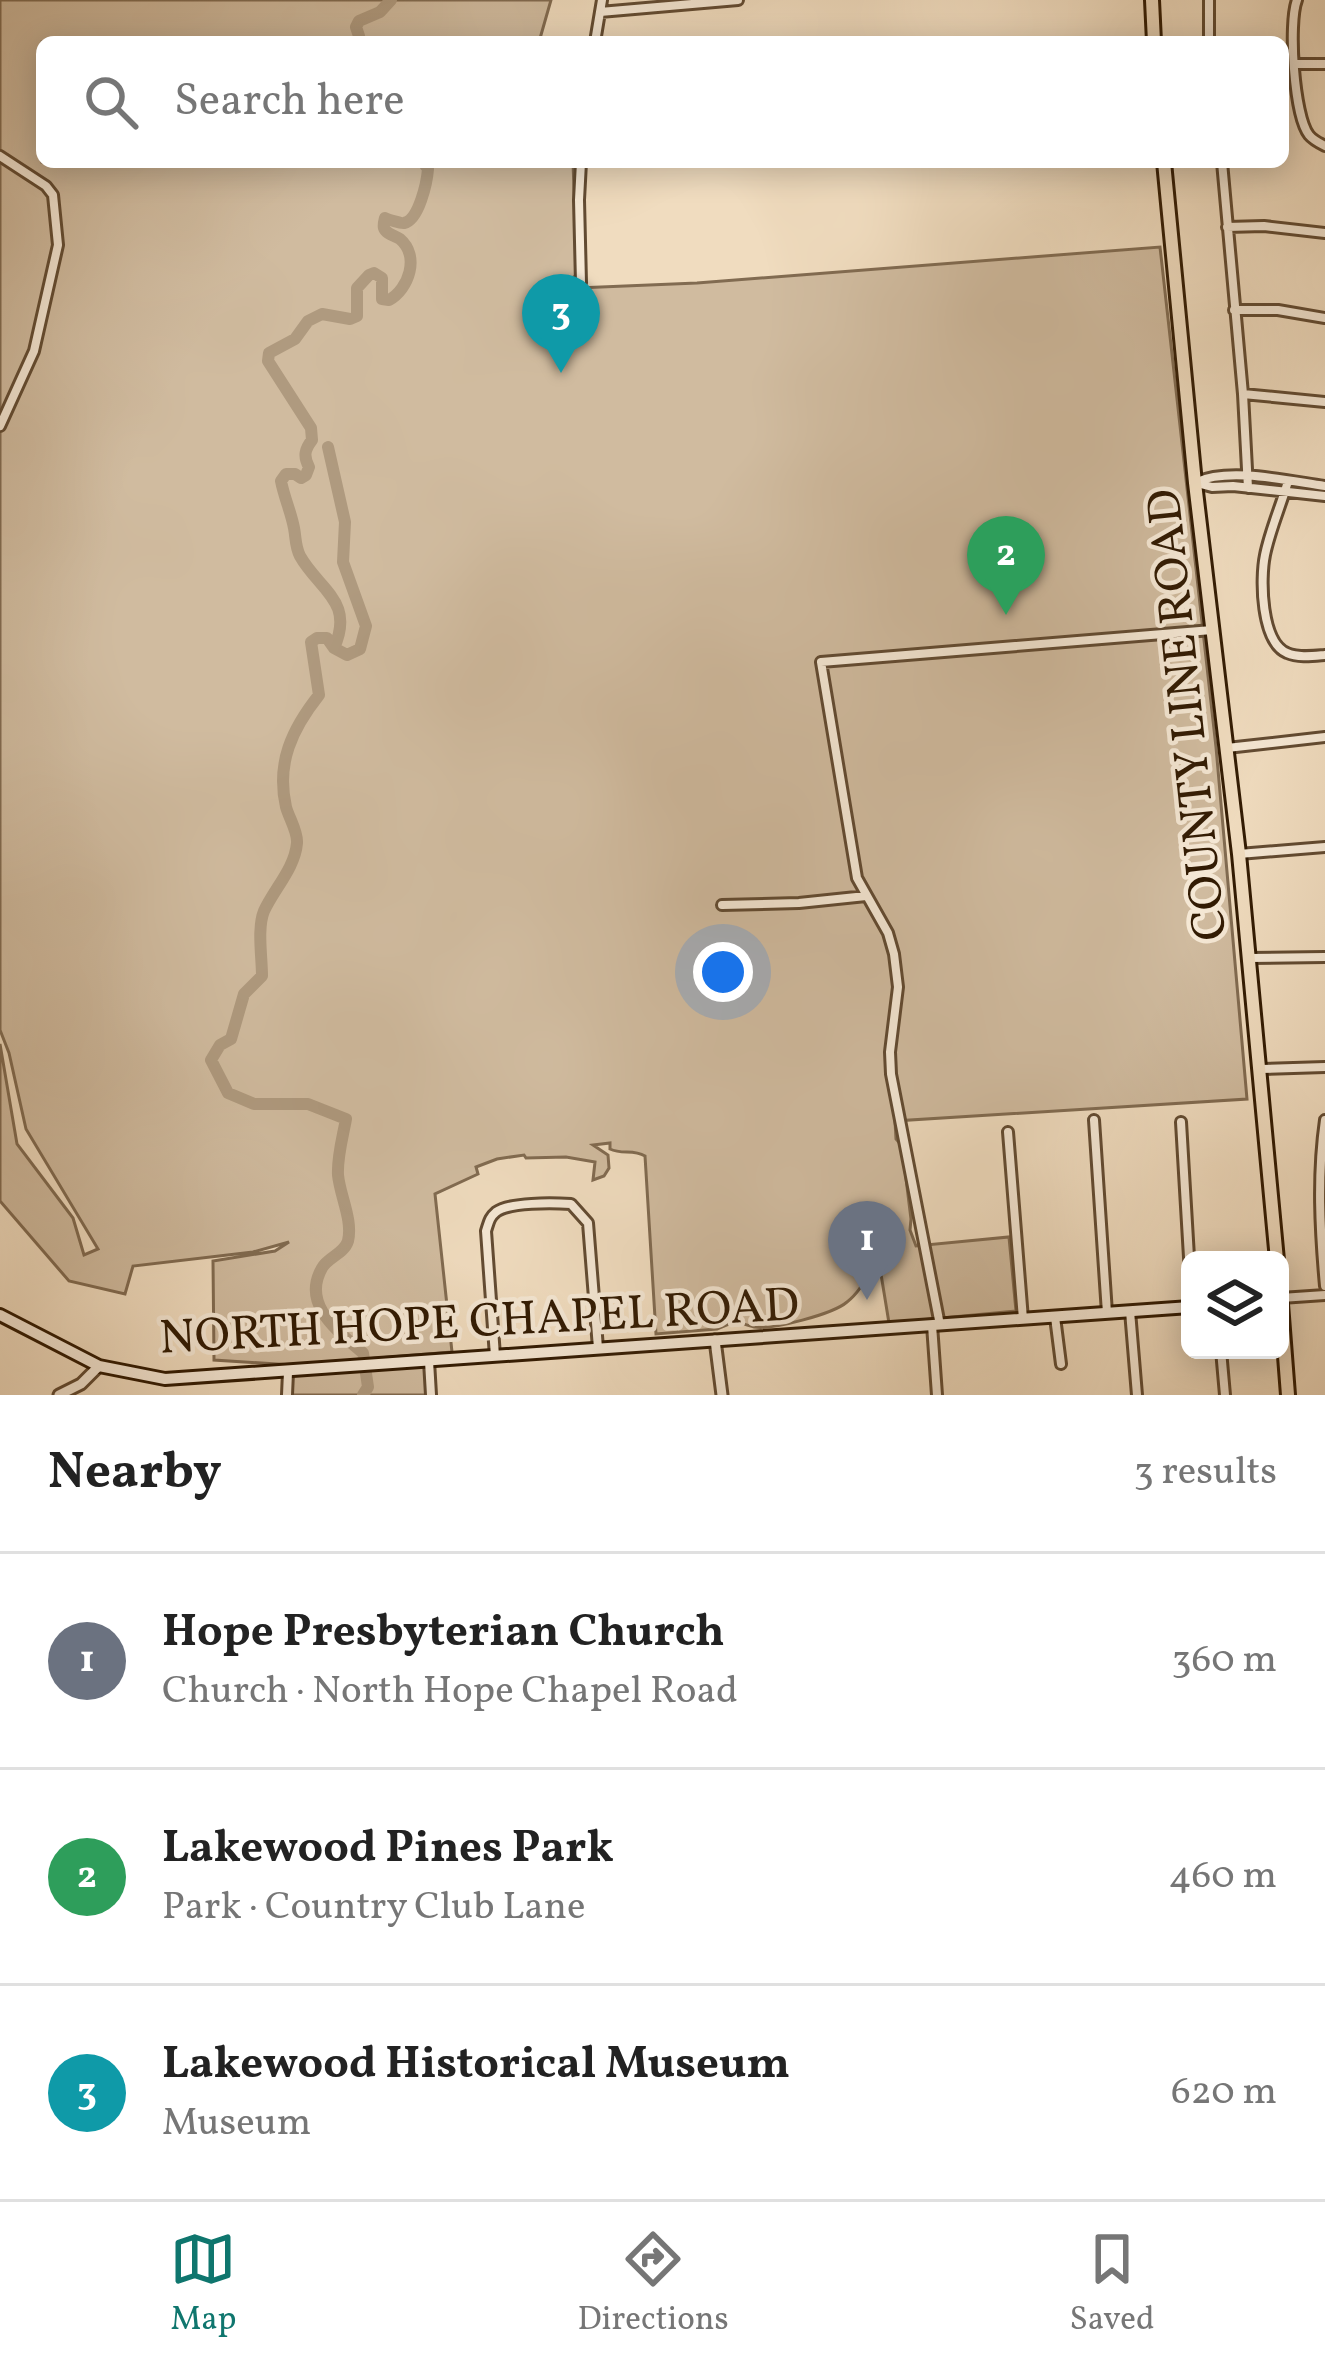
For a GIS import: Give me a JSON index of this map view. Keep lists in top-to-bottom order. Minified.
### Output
{"streets":{"main road":["COUNTY LINE ROAD","NORTH HOPE CHAPEL ROAD"]},"page":{"search":"Search here","pins":["3","2","1"],"heading":["Nearby","3 results"],"list":[{"mark":"1","name":"Hope Presbyterian Church","note":"Church · North Hope Chapel Road","value":"360 m"},{"mark":"2","name":"Lakewood Pines Park","note":"Park · Country Club Lane","value":"460 m"},{"mark":"3","name":"Lakewood Historical Museum","note":"Museum","value":"620 m"}],"nav":["Map","Directions","Saved"]}}
